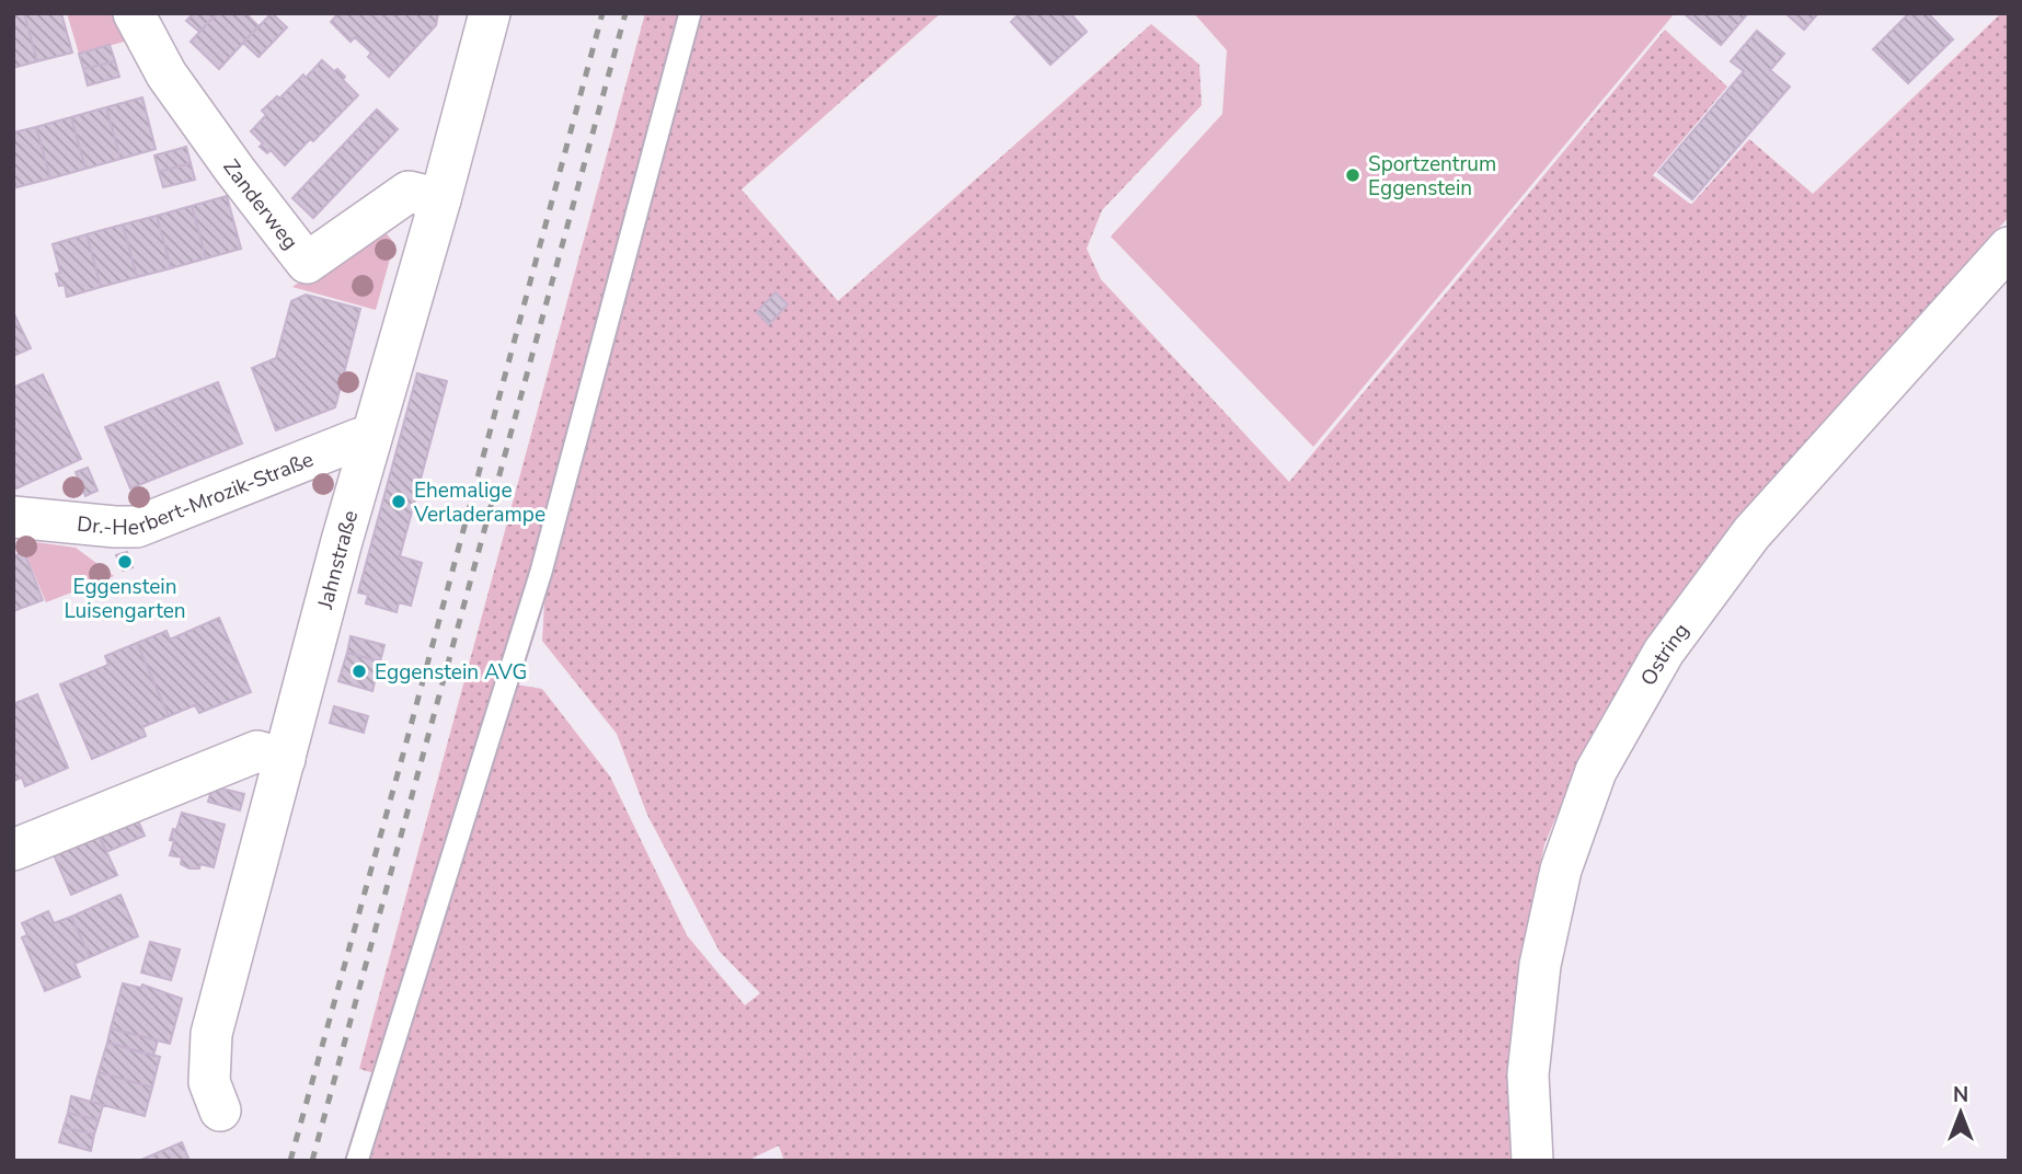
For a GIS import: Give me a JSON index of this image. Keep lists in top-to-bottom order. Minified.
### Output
{"streets":{"street":["Zanderweg","Dr.-Herbert-Mrozik-Straße","Jahnstraße","Ostring"]},"crossings":[["Zanderweg","Jahnstraße"],["Dr.-Herbert-Mrozik-Straße","Jahnstraße"]],"places":["Sportzentrum Eggenstein","Ehemalige Verladerampe","Eggenstein Luisengarten","Eggenstein AVG"],"north":"top"}
